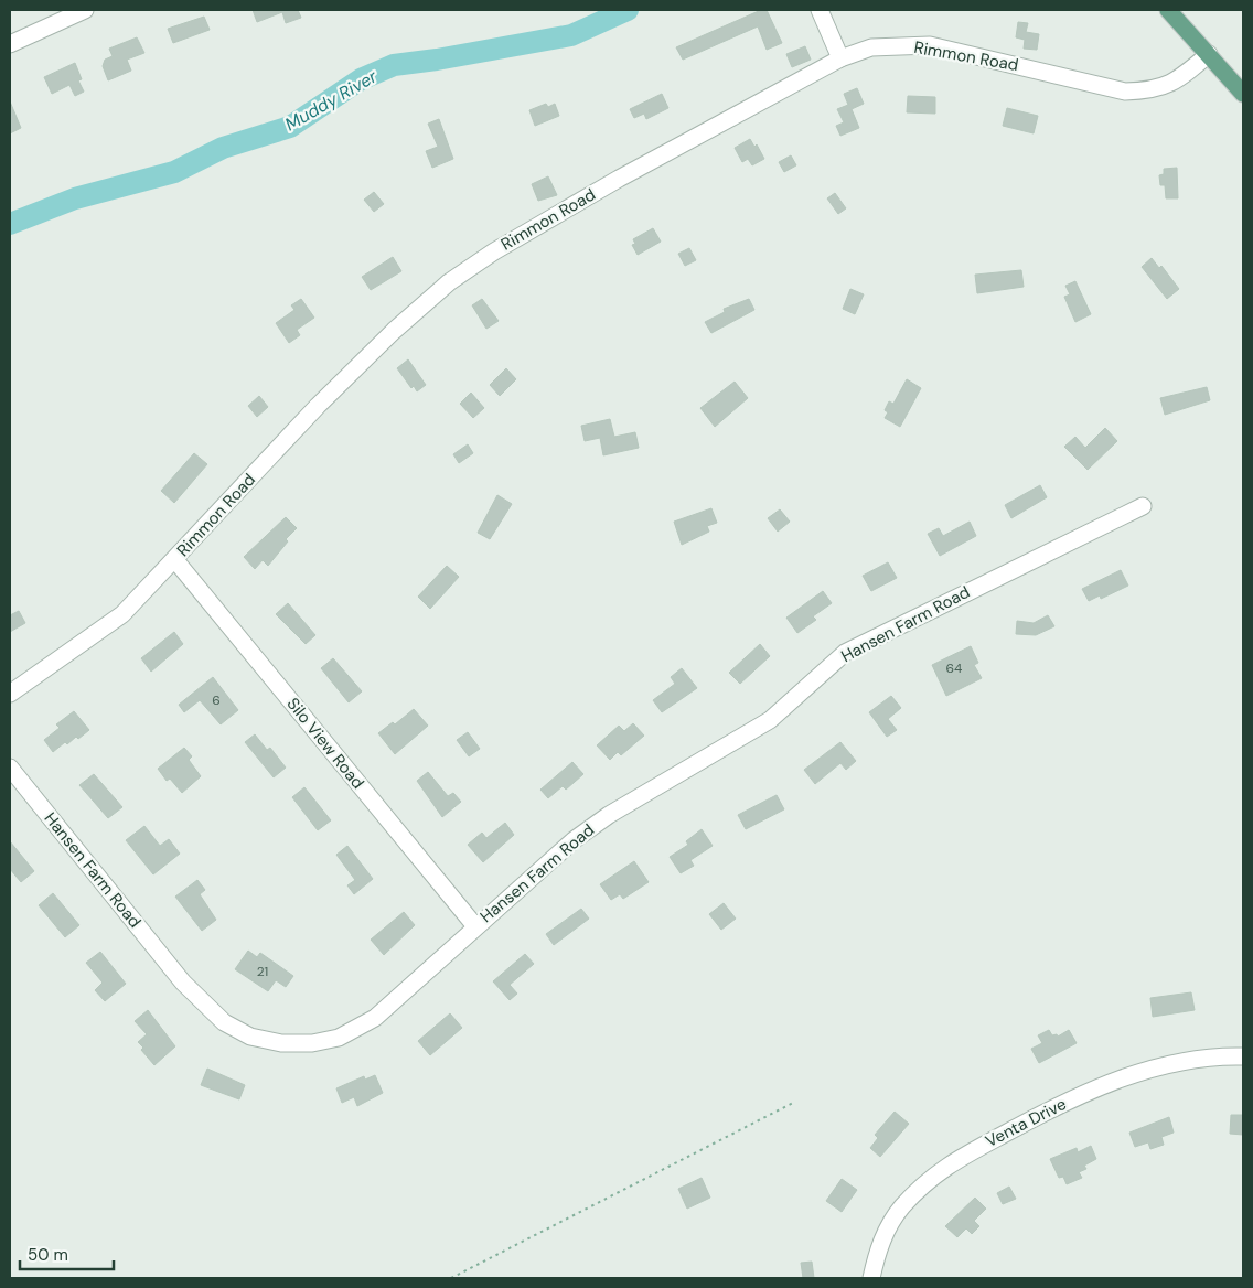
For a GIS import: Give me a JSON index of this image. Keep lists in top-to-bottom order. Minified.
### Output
{"streets":{"street":["Rimmon Road","Hansen Farm Road","Silo View Road","Venta Drive"]},"crossings":[["Rimmon Road","Silo View Road"],["Hansen Farm Road","Silo View Road"]],"water":["Muddy River"],"house_numbers":["64","6","21"],"scale_bar":"50 m"}
